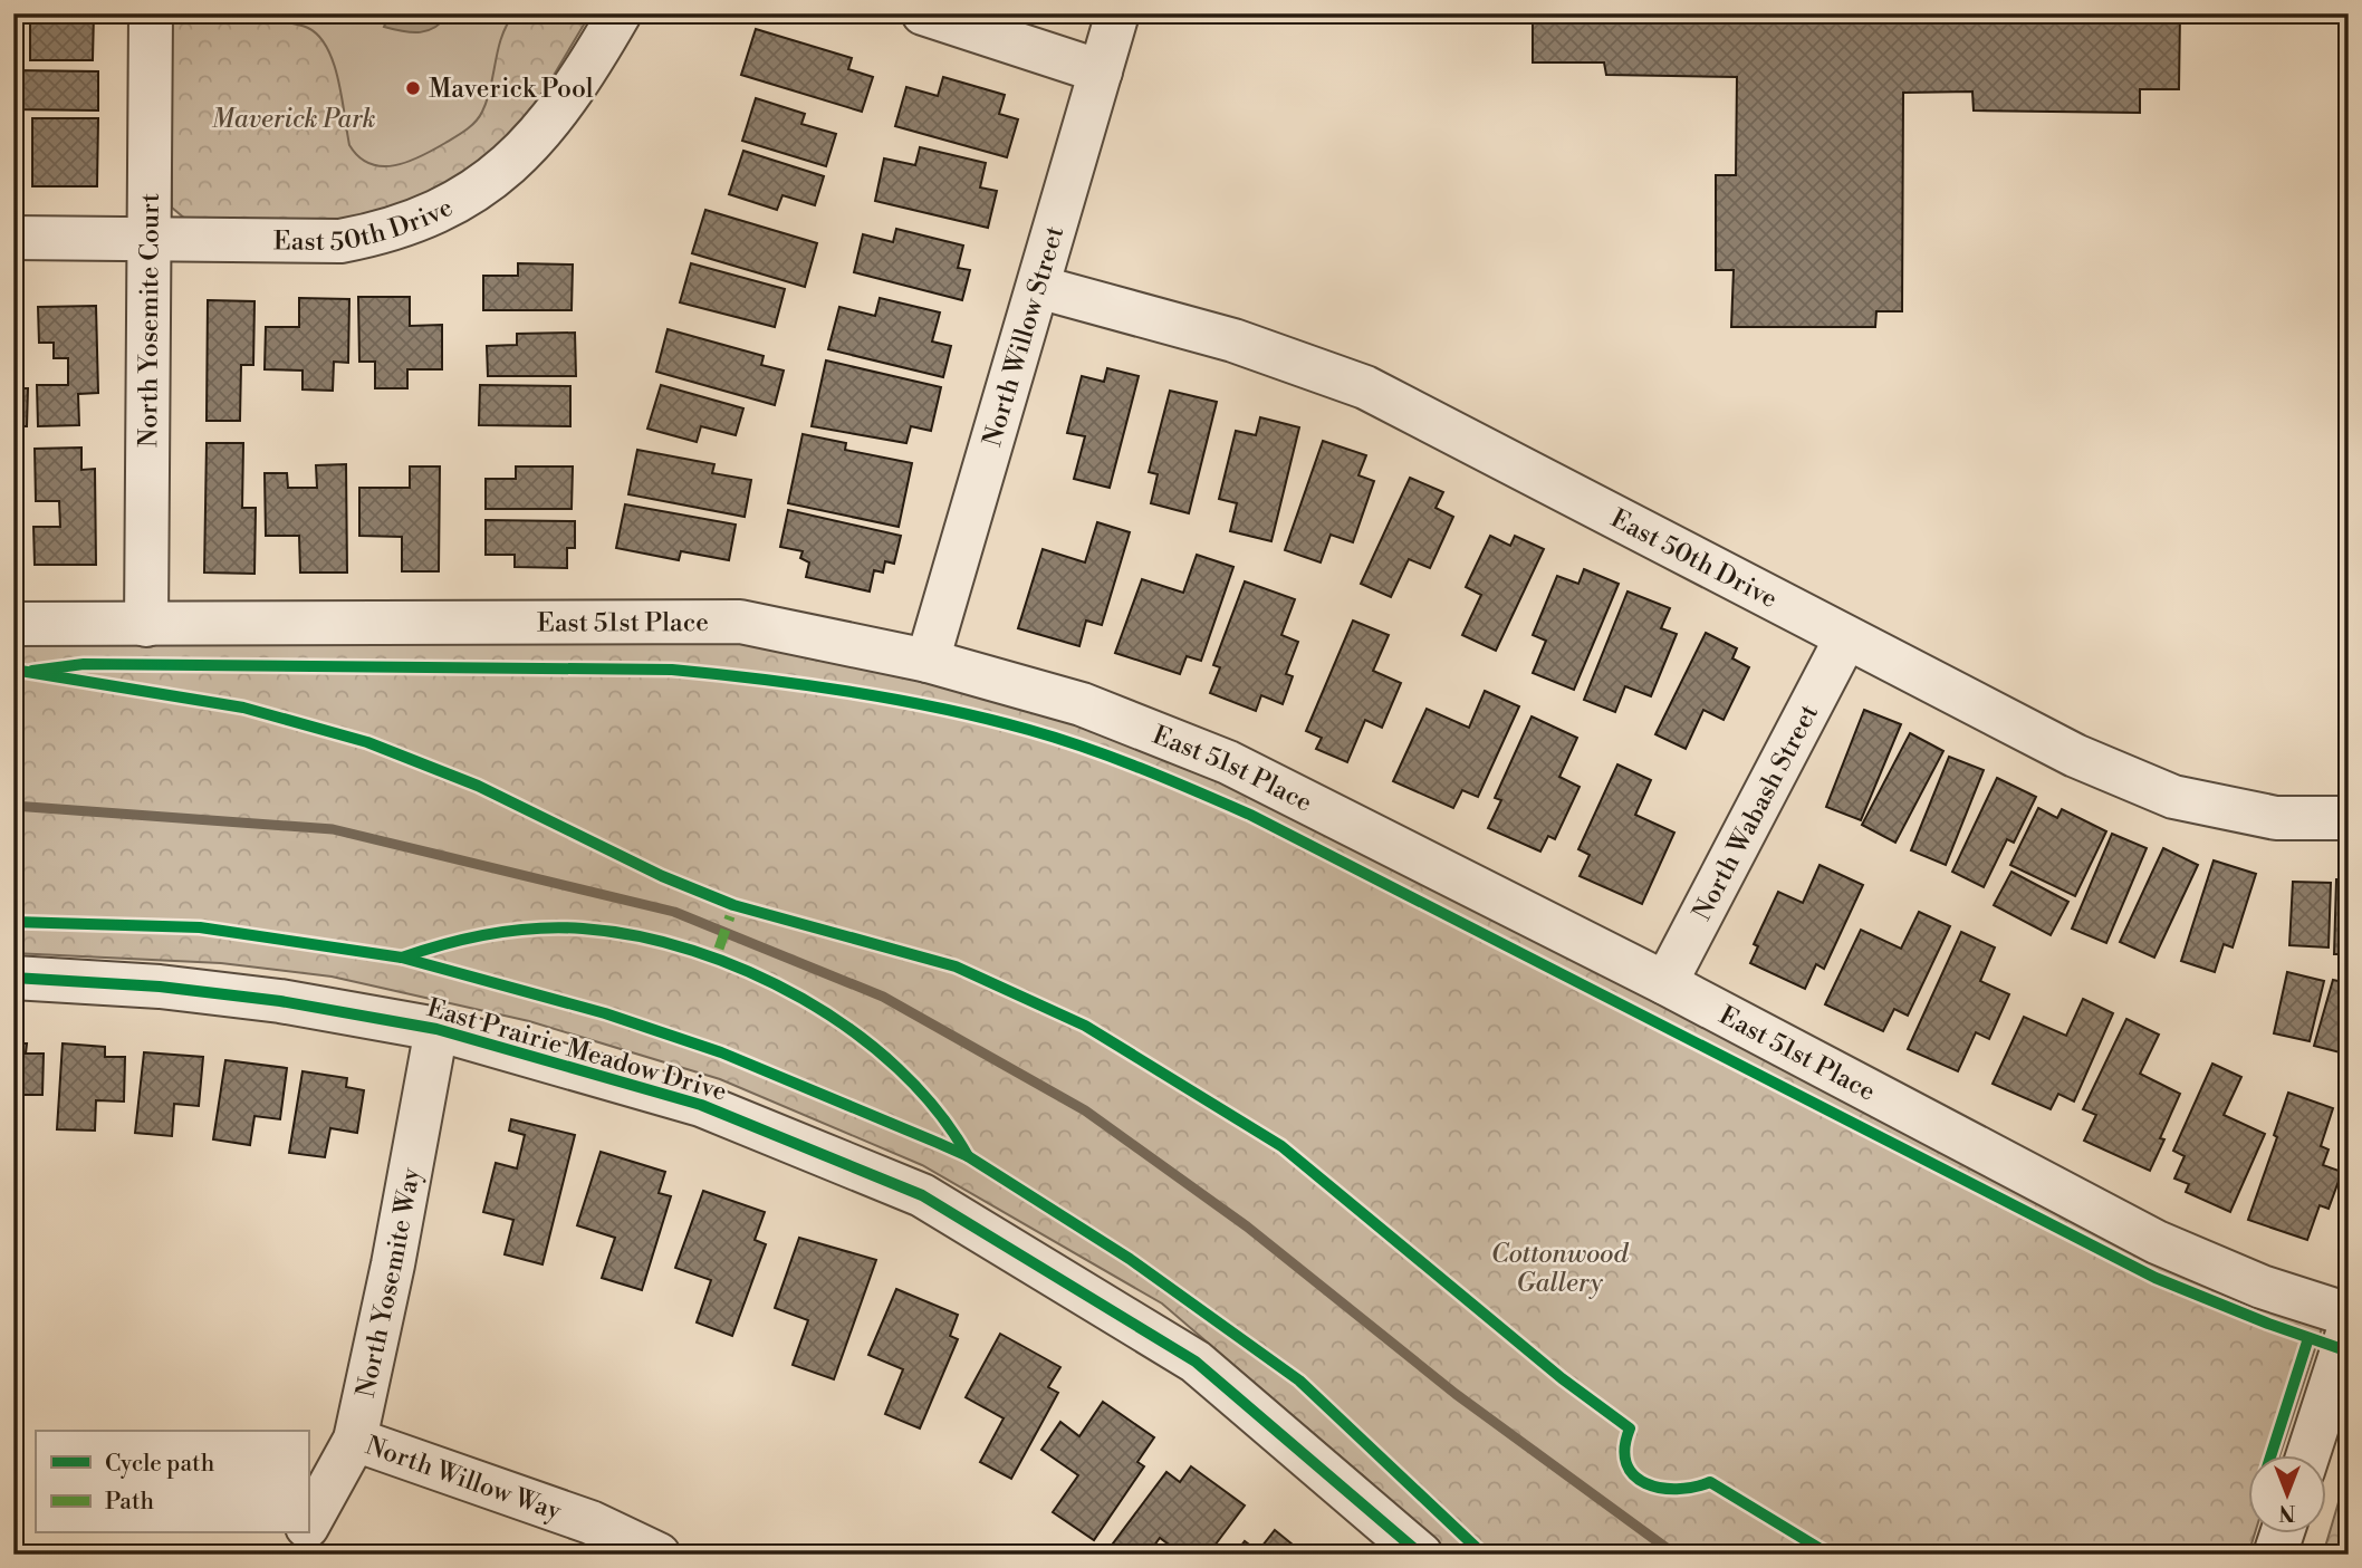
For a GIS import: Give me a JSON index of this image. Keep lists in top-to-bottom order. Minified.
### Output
{"streets":{"street":["East 50th Drive","North Yosemite Court","North Willow Street","East 51st Place","North Wabash Street","East Prairie Meadow Drive","North Yosemite Way","North Willow Way"]},"crossings":[["East 50th Drive","North Yosemite Court"],["East 50th Drive","North Willow Street"],["East 50th Drive","North Wabash Street"],["North Yosemite Court","East 51st Place"],["North Willow Street","East 51st Place"],["East 51st Place","North Wabash Street"],["East Prairie Meadow Drive","North Yosemite Way"],["North Yosemite Way","North Willow Way"]],"parks":["Maverick Park","Cottonwood Gallery"],"places":["Maverick Pool"],"legend":["Cycle path","Path"],"north":"bottom"}
